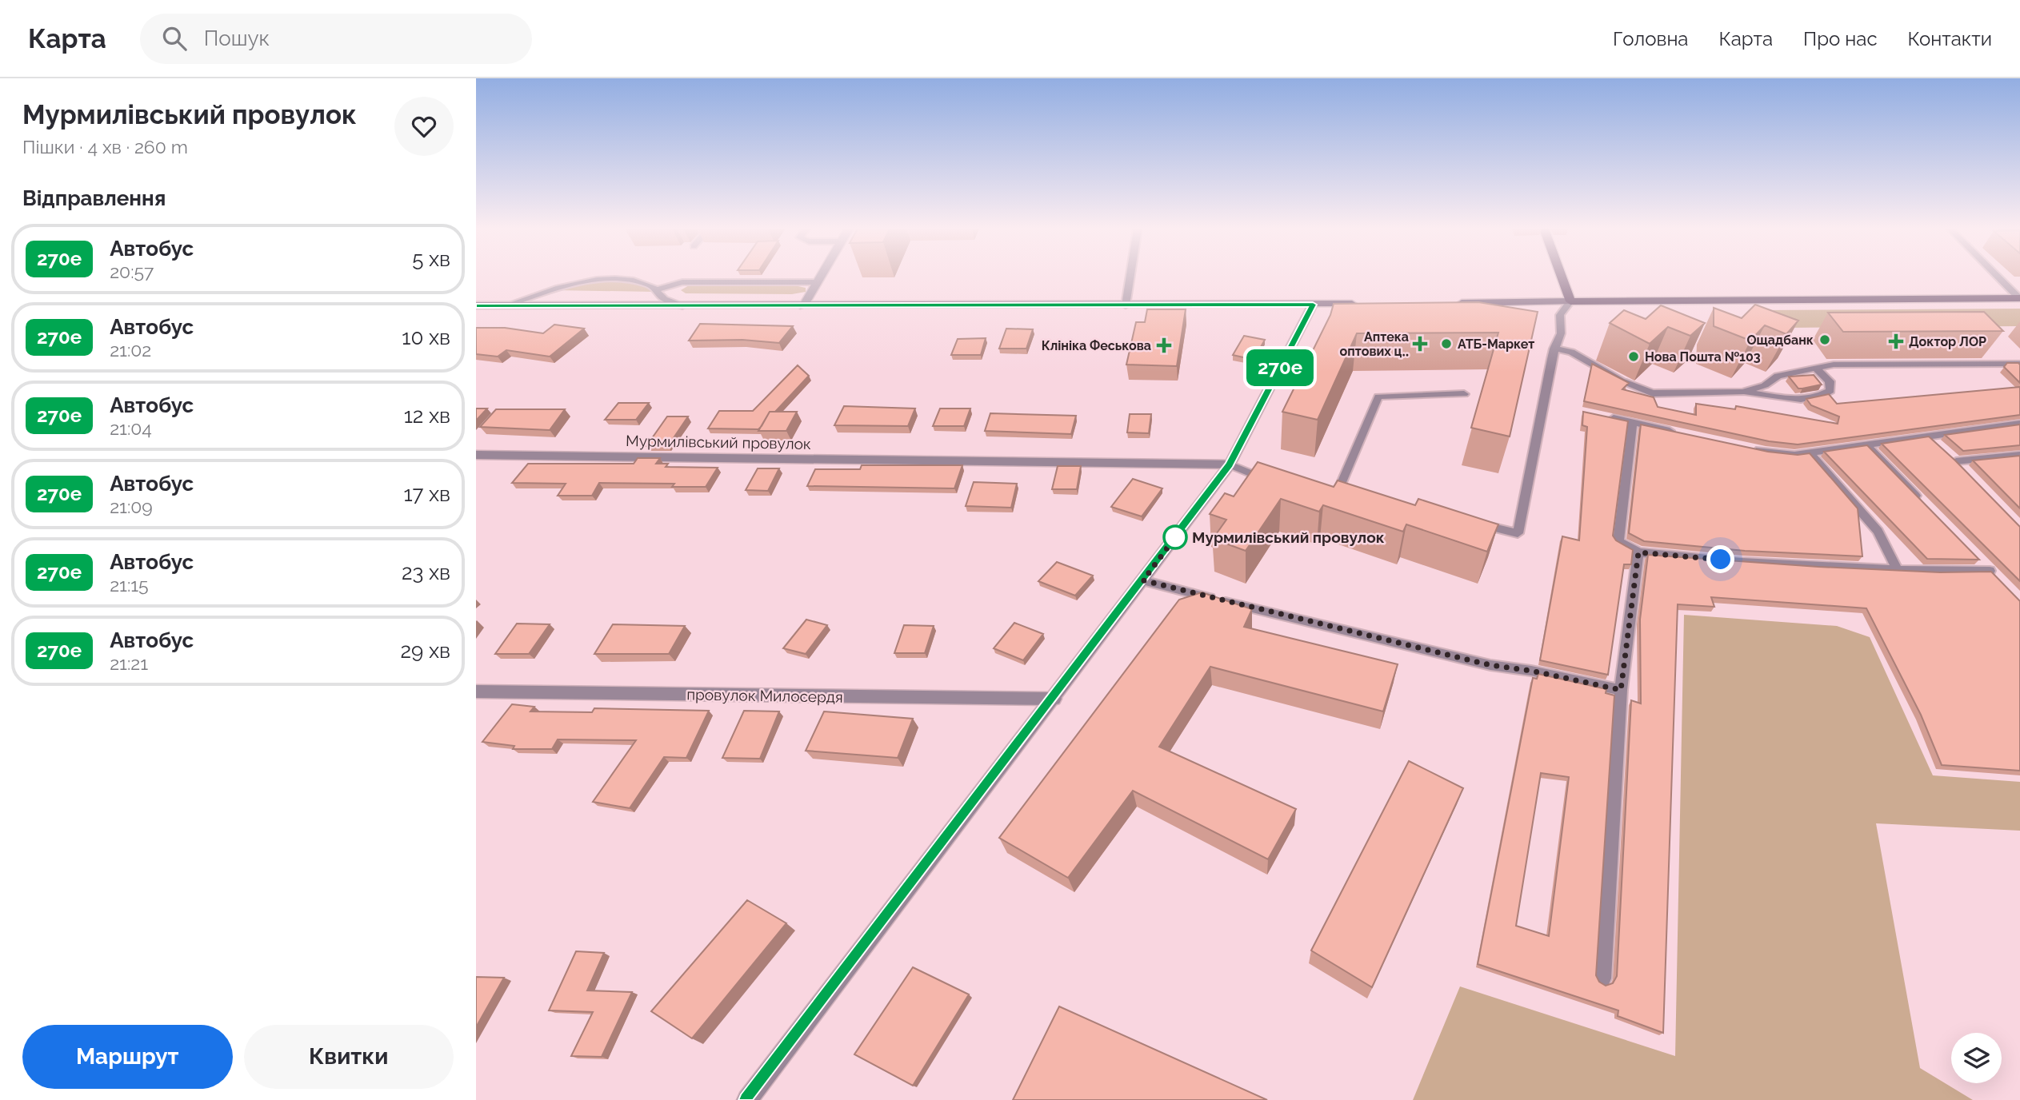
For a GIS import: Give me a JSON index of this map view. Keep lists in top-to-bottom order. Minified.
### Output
{"streets":{"street":["Мурмилівський провулок","провулок Милосердя"]},"places":{"other":["Ощадбанк","АТБ-Маркет","Нова Пошта №103","Мурмилівський провулок"],"health":["Доктор ЛОР","Аптека оптових ц‥","Клініка Феськова"]},"lines":["bus line 270е"],"page":{"header":"Карта","search":"Пошук","nav":["Головна","Карта","Про нас","Контакти"],"heading":[["Мурмилівський провулок","Пішки · 4 хв · 260 m"],"Відправлення"],"on_map":"270е","list":[{"mark":"270е","name":"Автобус","note":"20:57","value":"5 хв"},{"mark":"270е","name":"Автобус","note":"21:02","value":"10 хв"},{"mark":"270е","name":"Автобус","note":"21:04","value":"12 хв"},{"mark":"270е","name":"Автобус","note":"21:09","value":"17 хв"},{"mark":"270е","name":"Автобус","note":"21:15","value":"23 хв"},{"mark":"270е","name":"Автобус","note":"21:21","value":"29 хв"}],"buttons":["Маршрут","Квитки"]}}
